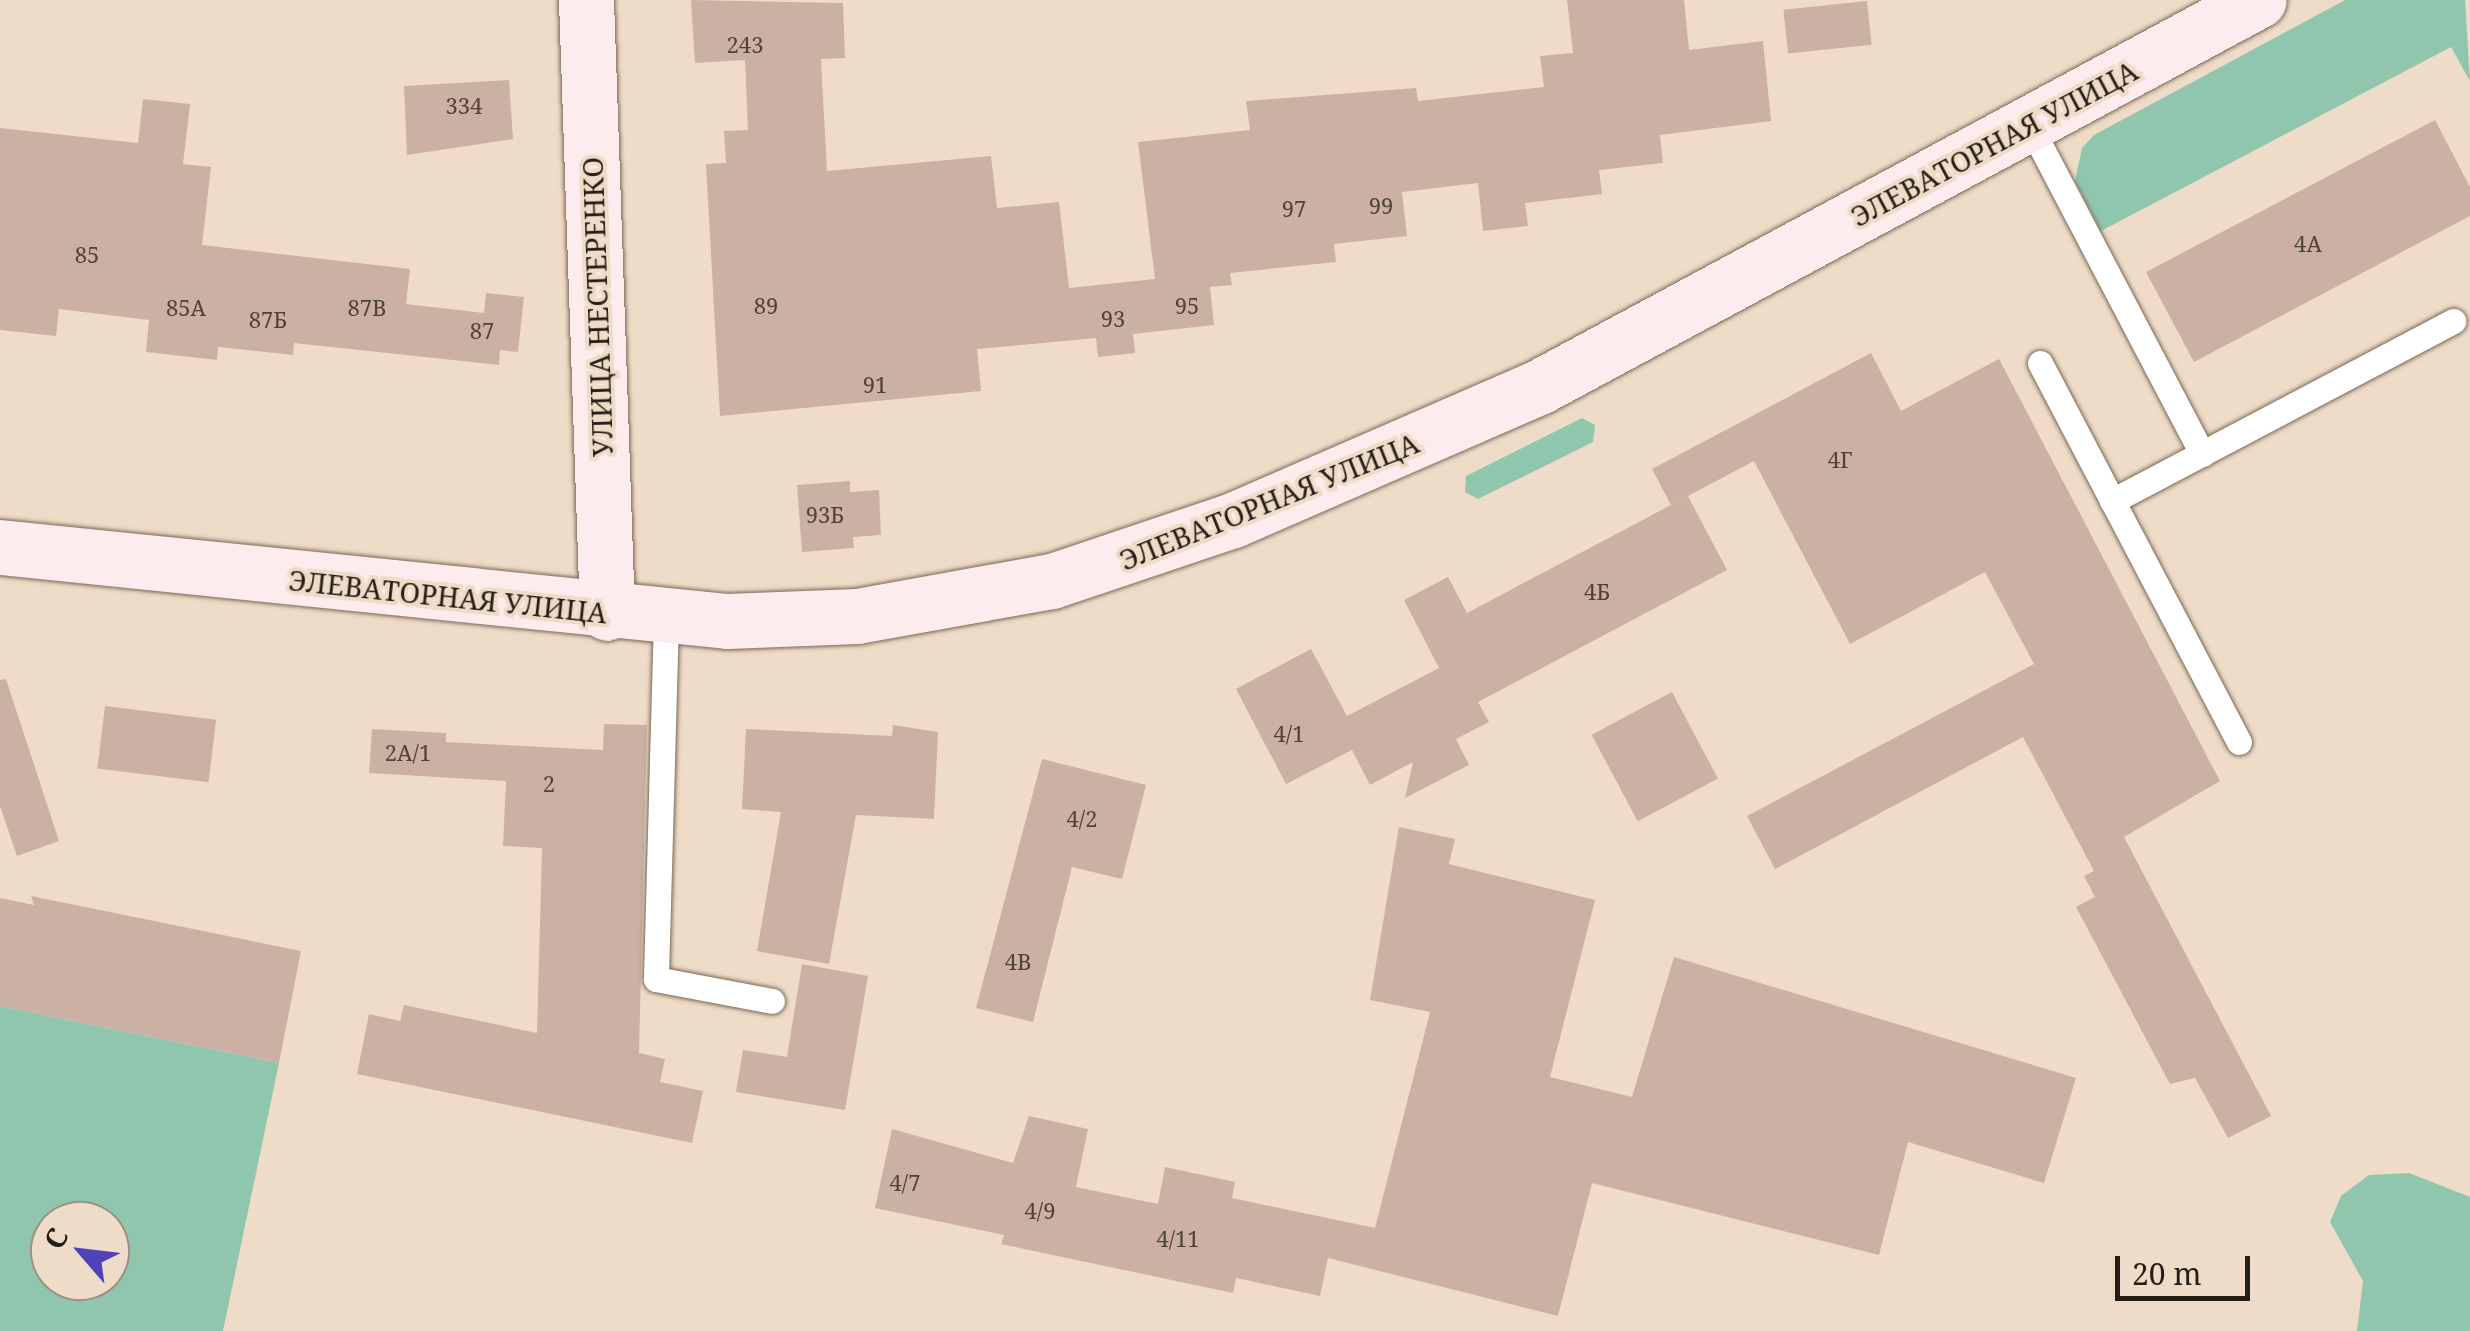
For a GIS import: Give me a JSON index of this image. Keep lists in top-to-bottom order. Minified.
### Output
{"streets":{"street":["ЭЛЕВАТОРНАЯ УЛИЦА","УЛИЦА НЕСТЕРЕНКО"]},"crossings":[["ЭЛЕВАТОРНАЯ УЛИЦА","УЛИЦА НЕСТЕРЕНКО"]],"house_numbers":["243","334","99","97","4А","85","89","95","85А","87В","93","87Б","87","91","4Г","93Б","4Б","4/1","2А/1","2","4/2","4В","4/7","4/9","4/11"],"scale_bar":"20 m","north":"top left"}
